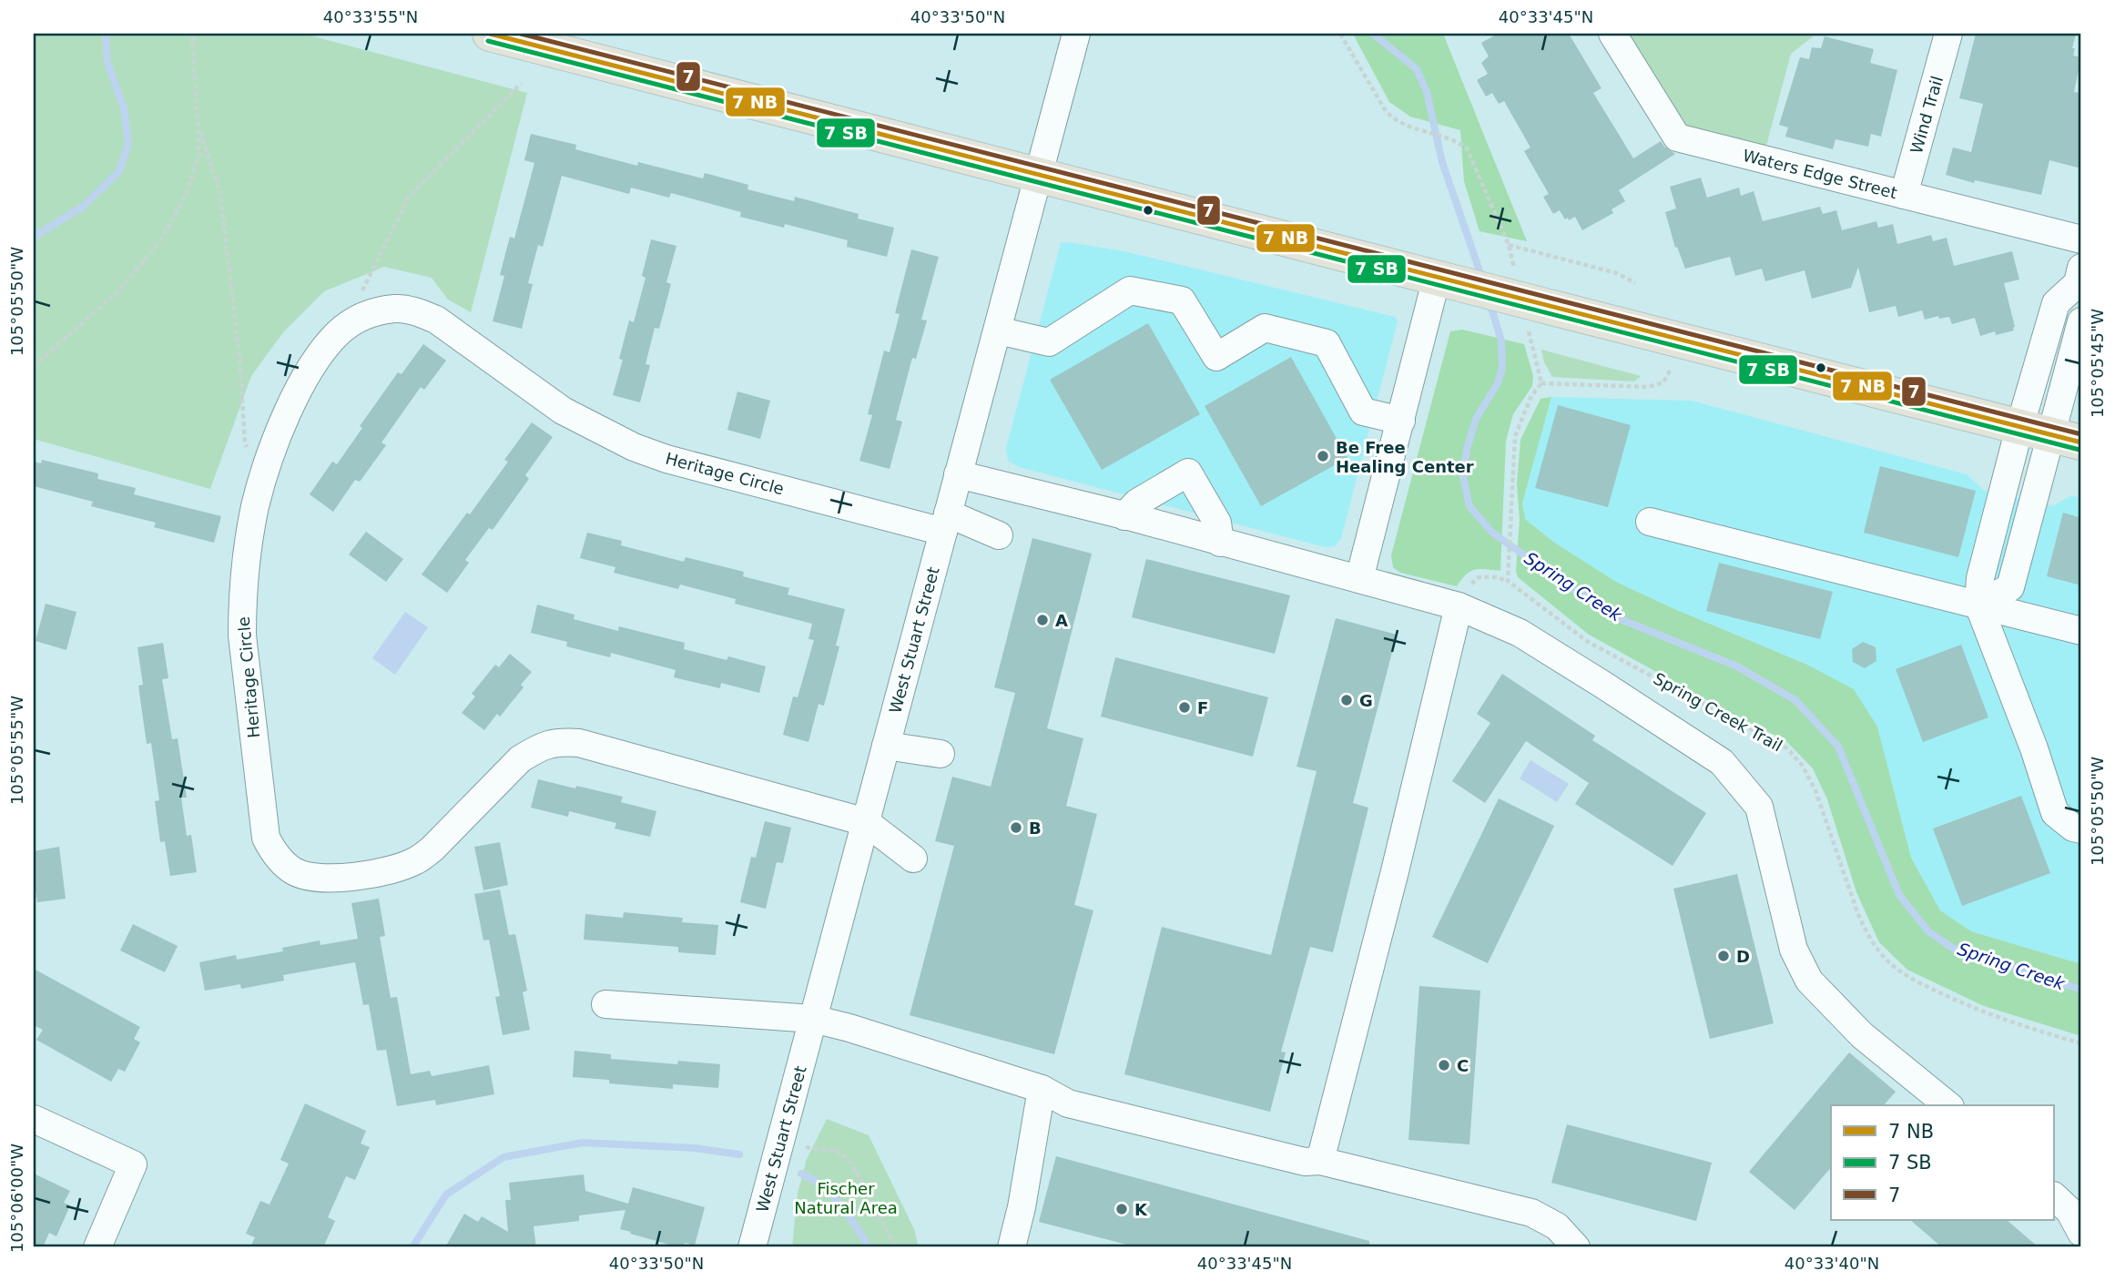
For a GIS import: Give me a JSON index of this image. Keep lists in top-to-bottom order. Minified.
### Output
{"streets":{"street":["Wind Trail","Waters Edge Street","Heritage Circle","West Stuart Street"],"path":["Spring Creek Trail"]},"crossings":[["Wind Trail","Waters Edge Street"],["Heritage Circle","West Stuart Street"]],"water":["Spring Creek"],"parks":["Fischer Natural Area"],"places":["Be Free Healing Center","A","G","F","B","D","C","K"],"lines":["transit line 7"],"legend":["7 NB","7 SB","7"],"coordinates":["40°33'55\"N","40°33'50\"N","40°33'45\"N","105°05'50\"W","105°05'45\"W","105°05'55\"W","105°06'00\"W","40°33'40\"N"]}
